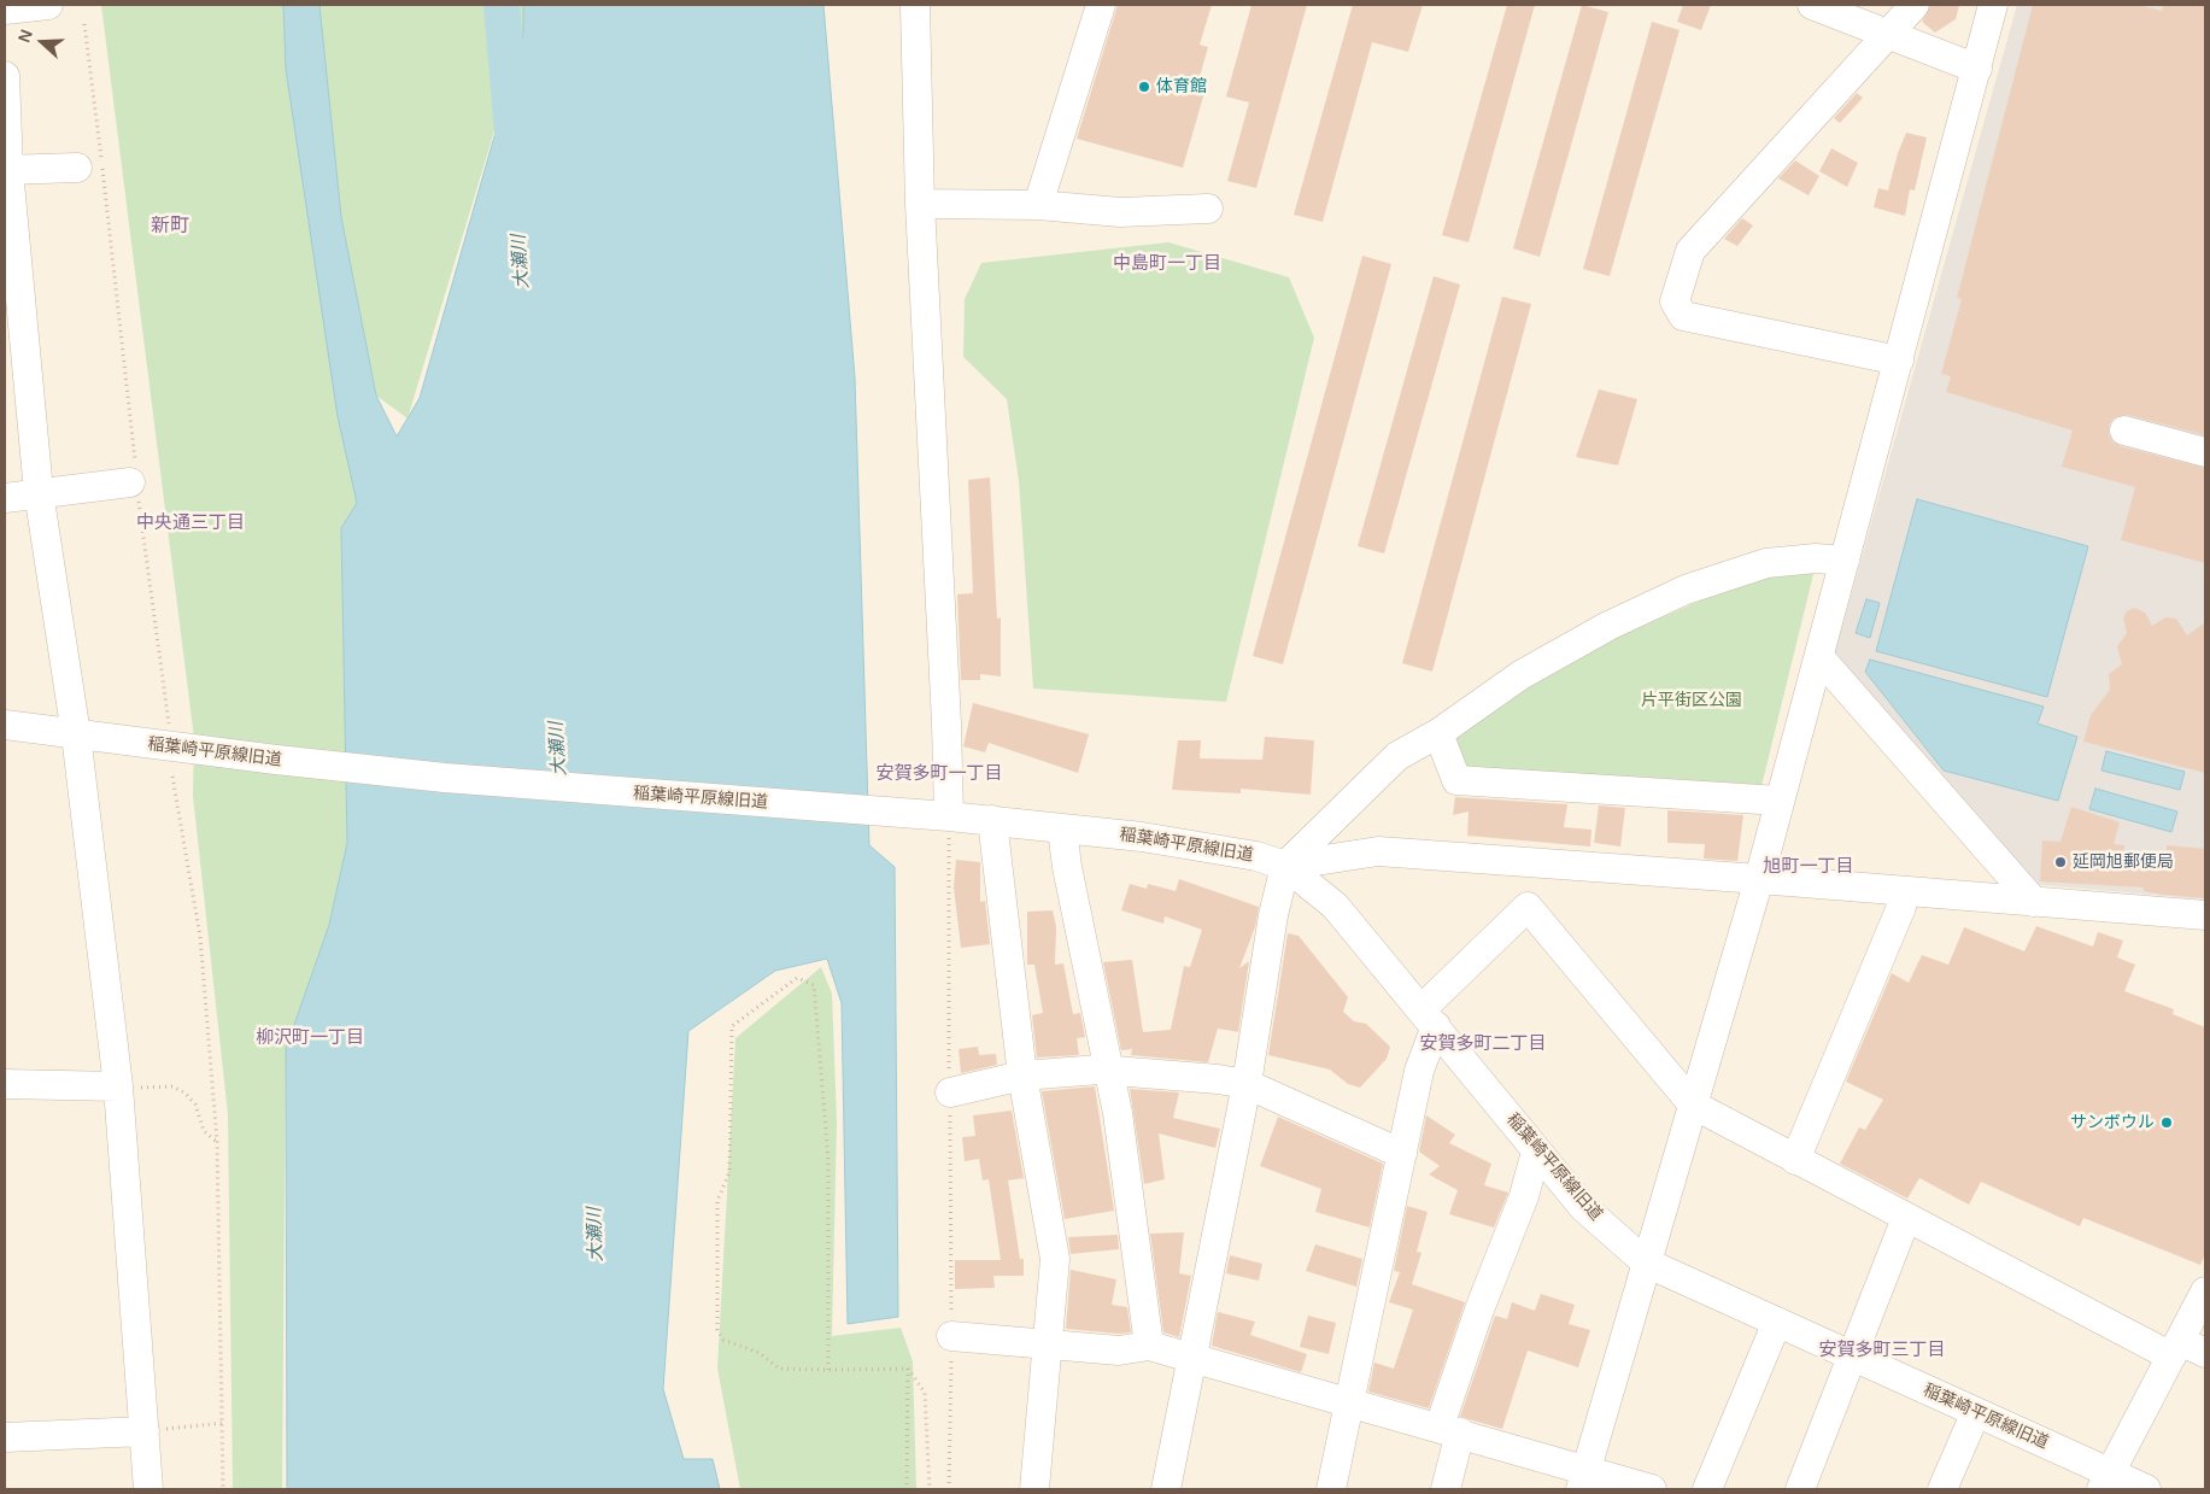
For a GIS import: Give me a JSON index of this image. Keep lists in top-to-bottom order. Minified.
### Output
{"streets":{"street":["稲葉崎平原線旧道"]},"districts":["新町","中島町一丁目","中央通三丁目","安賀多町一丁目","旭町一丁目","柳沢町一丁目","安賀多町二丁目","安賀多町三丁目"],"water":["大瀬川"],"parks":["片平街区公園"],"places":["体育館","延岡旭郵便局","サンボウル"],"north":"left"}
